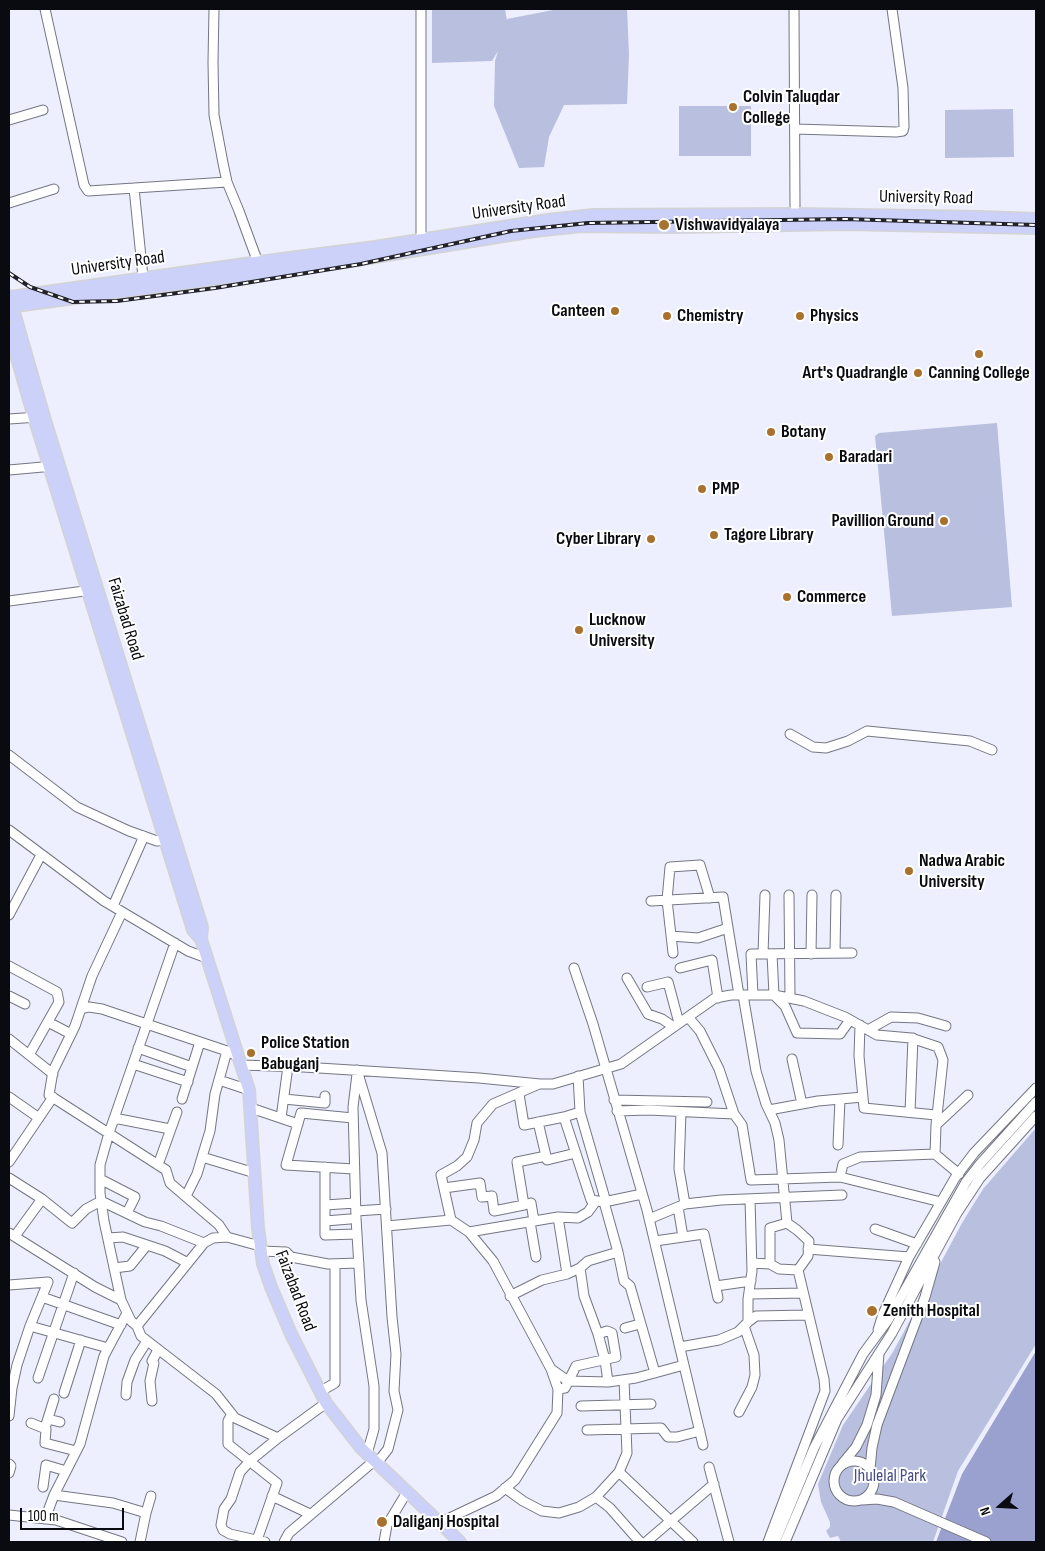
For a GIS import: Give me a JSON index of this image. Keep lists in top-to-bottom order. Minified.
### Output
{"streets":{"main road":["University Road","Faizabad Road"]},"crossings":[["University Road","Faizabad Road"]],"parks":["Jhulelal Park"],"places":["Colvin Taluqdar College","Vishwavidyalaya","Canteen","Chemistry","Physics","Canning College","Art's Quadrangle","Botany","Baradari","PMP","Pavillion Ground","Tagore Library","Cyber Library","Commerce","Lucknow University","Nadwa Arabic University","Police Station Babuganj","Zenith Hospital","Daliganj Hospital"],"scale_bar":"100 m","north":"left"}
